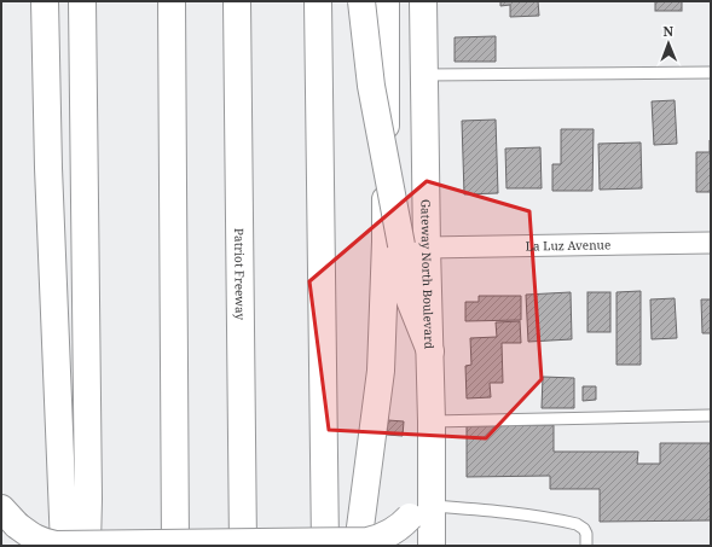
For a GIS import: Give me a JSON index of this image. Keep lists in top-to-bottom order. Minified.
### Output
{"streets":{"main road":["Patriot Freeway","Gateway North Boulevard"],"street":["La Luz Avenue"]},"crossings":[["La Luz Avenue","Gateway North Boulevard"]],"north":"top"}
